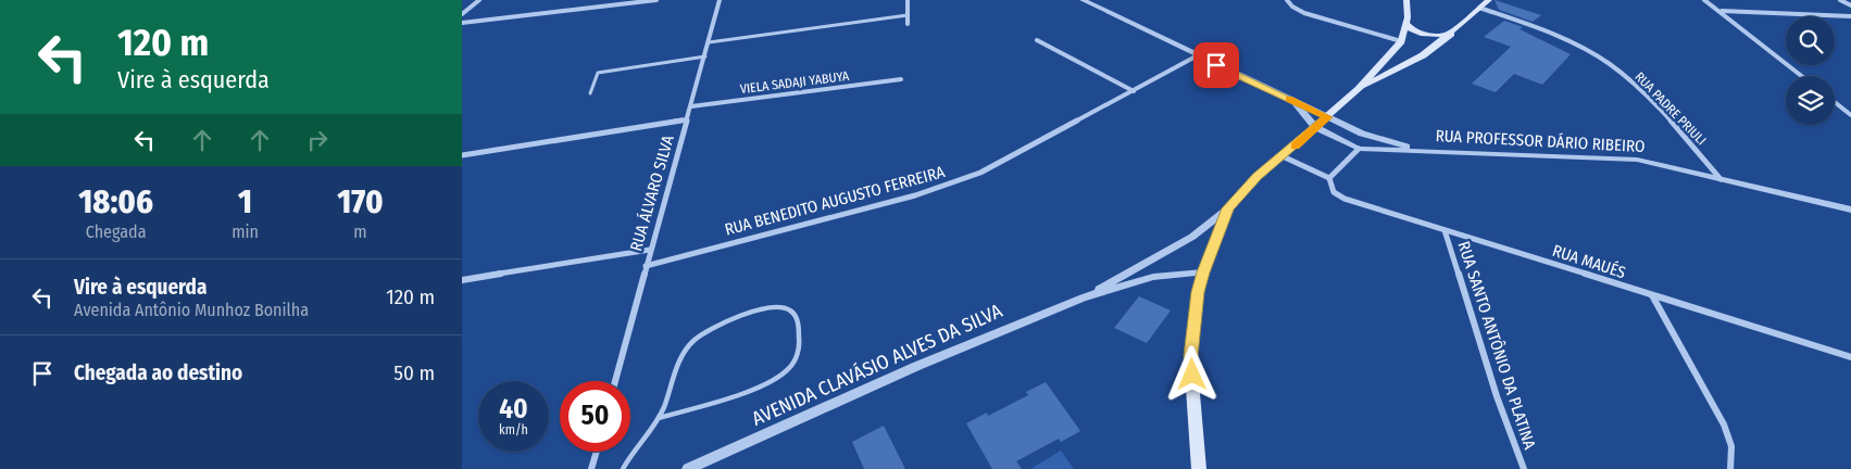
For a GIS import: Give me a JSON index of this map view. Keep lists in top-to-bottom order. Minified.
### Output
{"streets":{"street":["VIELA SADAJI YABUYA","RUA PADRE PRIULI","RUA PROFESSOR DÁRIO RIBEIRO","RUA ÁLVARO SILVA","RUA BENEDITO AUGUSTO FERREIRA","RUA MAUÉS","RUA SANTO ANTÔNIO DA PLATINA","AVENIDA CLAVÁSIO ALVES DA SILVA"]},"crossings":[["VIELA SADAJI YABUYA","RUA ÁLVARO SILVA"],["RUA PADRE PRIULI","RUA PROFESSOR DÁRIO RIBEIRO"],["RUA ÁLVARO SILVA","RUA BENEDITO AUGUSTO FERREIRA"],["RUA MAUÉS","RUA SANTO ANTÔNIO DA PLATINA"]],"page":{"turn":["120 m","Vire à esquerda"],"eta":["18:06","Chegada","1","min","170","m"],"list":[{"name":"Vire à esquerda","note":"Avenida Antônio Munhoz Bonilha","value":"120 m"},{"name":"Chegada ao destino","value":"50 m"}],"speed":"40 km/h","limit":"50"}}
